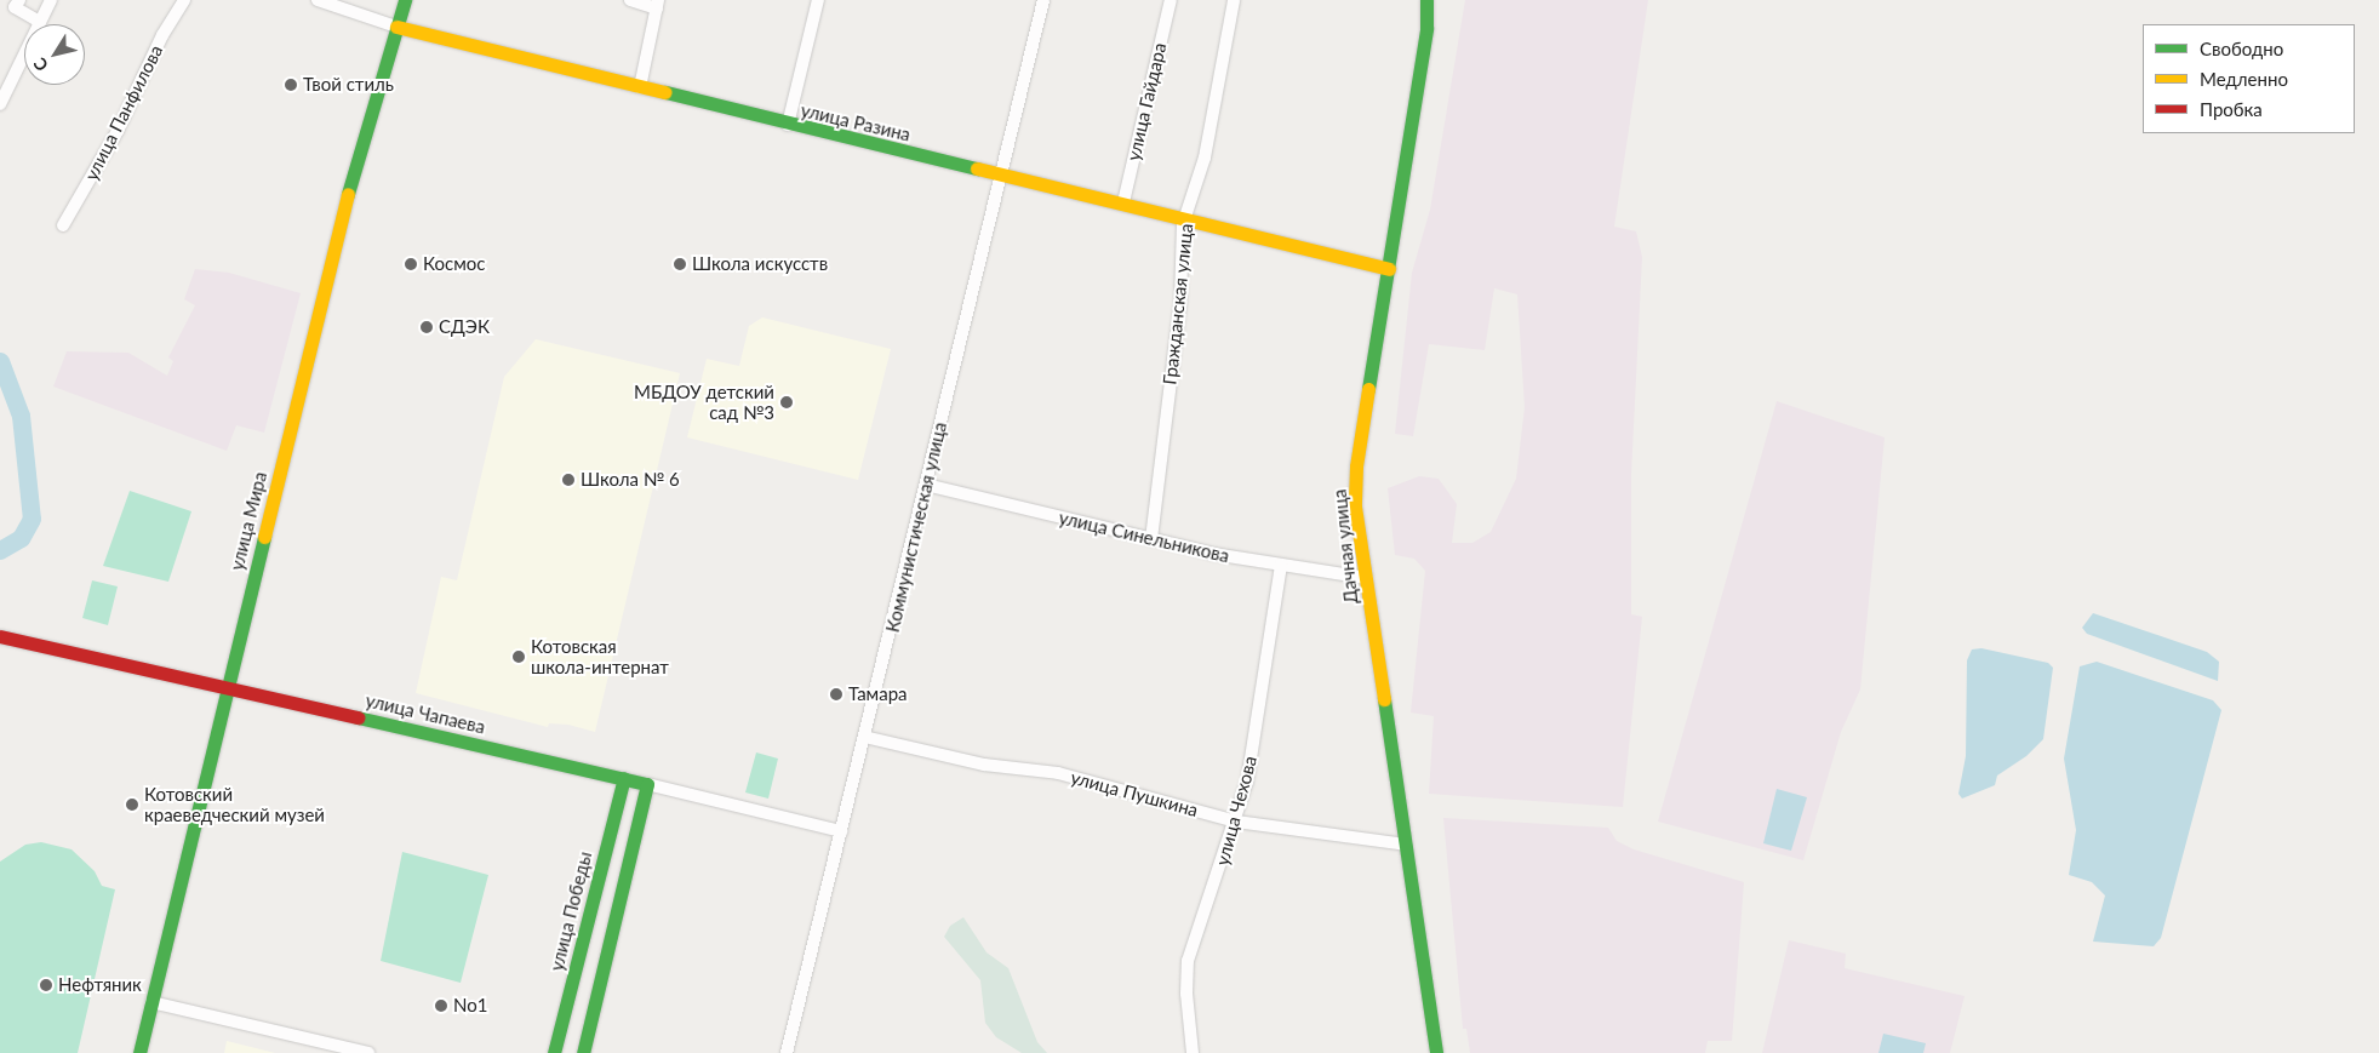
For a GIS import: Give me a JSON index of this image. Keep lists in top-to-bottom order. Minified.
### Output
{"streets":{"street":["улица Гайдара","улица Панфилова","улица Разина","Гражданская улица","улица Мира","Коммунистическая улица","улица Синельникова","Дачная улица","улица Чапаева","улица Пушкина","улица Чехова","улица Победы"]},"crossings":[["улица Гайдара","улица Разина"],["улица Разина","Гражданская улица"],["улица Разина","улица Мира"],["улица Разина","Коммунистическая улица"],["улица Разина","Дачная улица"],["Гражданская улица","улица Синельникова"],["улица Мира","улица Чапаева"],["Коммунистическая улица","улица Синельникова"],["Коммунистическая улица","улица Чапаева"],["Коммунистическая улица","улица Пушкина"],["улица Синельникова","Дачная улица"],["улица Синельникова","улица Чехова"],["Дачная улица","улица Пушкина"],["улица Чапаева","улица Победы"],["улица Пушкина","улица Чехова"]],"places":["Твой стиль","Космос","Школа искусств","СДЭК","МБДОУ детский сад №3","Школа № 6","Котовская школа-интернат","Тамара","Котовский краеведческий музей","Нефтяник","No1"],"legend":["Свободно","Медленно","Пробка"],"north":"bottom left"}
